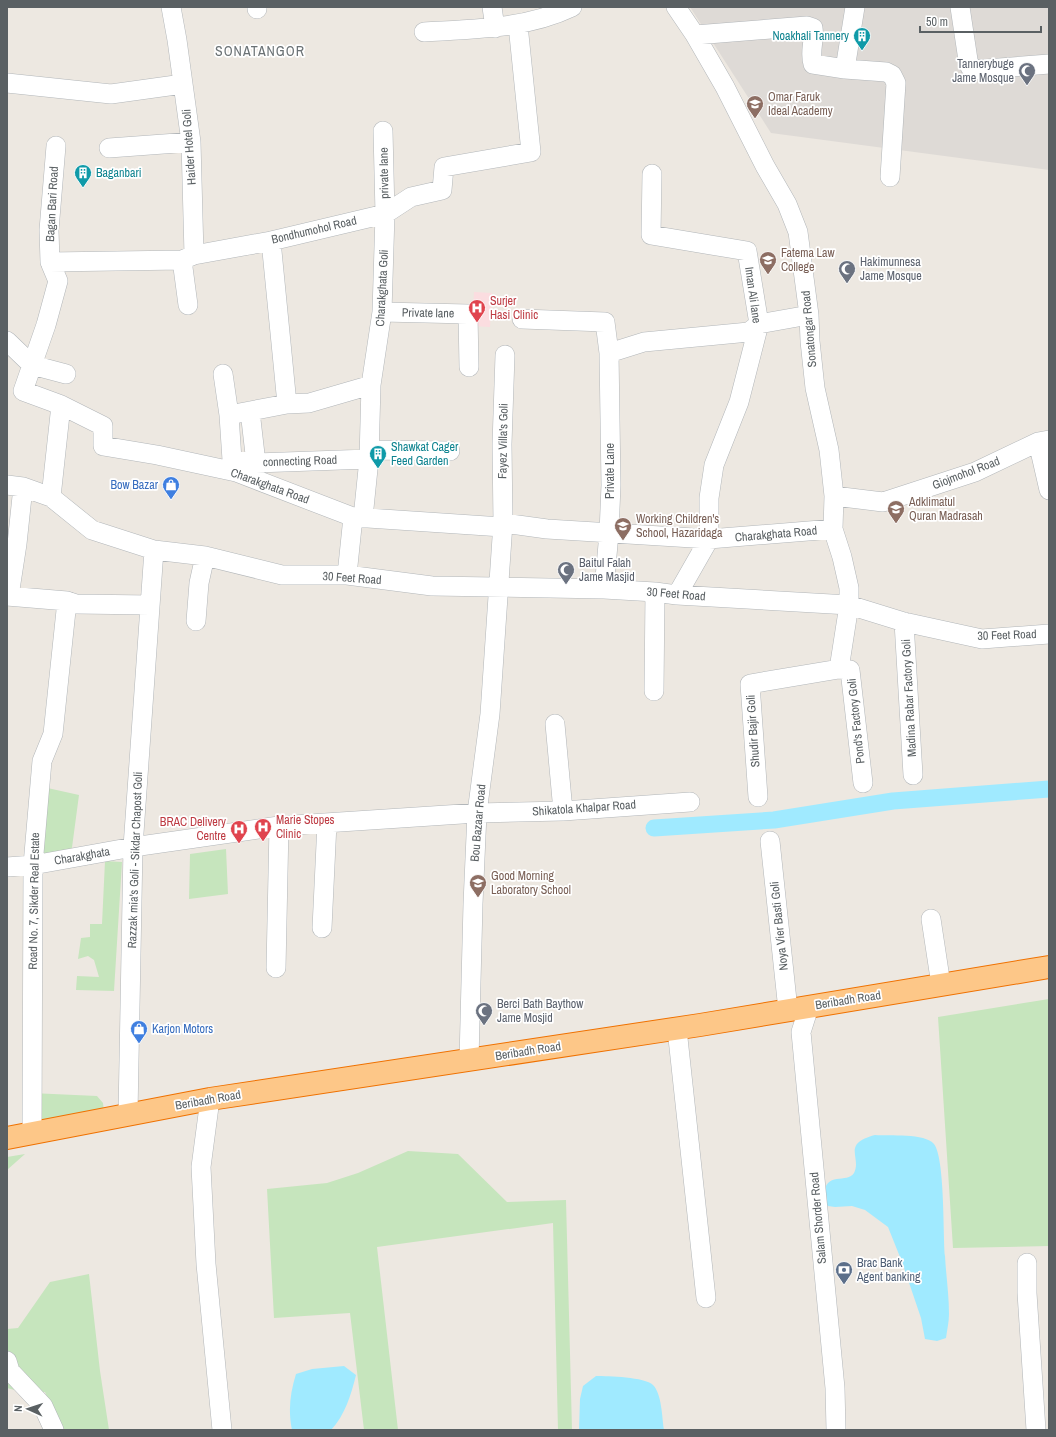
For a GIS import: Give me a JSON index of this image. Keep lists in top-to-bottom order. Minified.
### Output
{"streets":{"highway":["Beribadh Road"],"street":["Haider Hotel Goli","private lane","Bagan Bari Road","Bondhumohol Road","Charakghata Goli","Iman Ali lane","Private lane","Sonatongar Road","Fayez Villa's Goli","connecting Road","Private Lane","Giojmohol Road","Charakghata Road","30 Feet Road","Madina Rabar Factory Goli","Pond's Factory Goli","Shudir Bajir Goli","Shikatola Khalpar Road","Bou Bazaar Road","Charakghata","Razzak mia's Goli - Sikdar Chapost Goli","Road No. 7, Sikder Real Estate","Noya Vier Basti Goli","Salam Shorder Road"]},"crossings":[["Haider Hotel Goli","Bondhumohol Road"],["private lane","Bondhumohol Road"],["private lane","Charakghata Goli"],["Bagan Bari Road","Bondhumohol Road"],["Bondhumohol Road","Charakghata Goli"],["Charakghata Goli","Private lane"],["Charakghata Goli","connecting Road"],["Charakghata Goli","Charakghata Road"],["Iman Ali lane","Charakghata Road"],["Sonatongar Road","Giojmohol Road"],["Sonatongar Road","Charakghata Road"],["Sonatongar Road","30 Feet Road"],["Sonatongar Road","Pond's Factory Goli"],["Sonatongar Road","Shudir Bajir Goli"],["Fayez Villa's Goli","Charakghata Road"],["connecting Road","Charakghata Road"],["Private Lane","Charakghata Road"],["Private Lane","30 Feet Road"],["30 Feet Road","Madina Rabar Factory Goli"],["30 Feet Road","Bou Bazaar Road"],["30 Feet Road","Razzak mia's Goli - Sikdar Chapost Goli"],["Pond's Factory Goli","Shudir Bajir Goli"],["Shikatola Khalpar Road","Bou Bazaar Road"],["Shikatola Khalpar Road","Charakghata"],["Bou Bazaar Road","Beribadh Road"],["Charakghata","Razzak mia's Goli - Sikdar Chapost Goli"],["Charakghata","Road No. 7, Sikder Real Estate"],["Razzak mia's Goli - Sikdar Chapost Goli","Beribadh Road"],["Road No. 7, Sikder Real Estate","Beribadh Road"],["Noya Vier Basti Goli","Beribadh Road"],["Beribadh Road","Salam Shorder Road"]],"districts":["SONATANGOR"],"places":{"building":["Noakhali Tannery","Baganbari","Shawkat Cager Feed Garden"],"mosque":["Tannerybuge Jame Mosque","Hakimunnesa Jame Mosque","Baitul Falah Jame Masjid","Berci Bath Baythow Jame Mosjid"],"school or university":["Omar Faruk Ideal Academy","Fatema Law College","Adklimatul Quran Madrasah","Working Children's School, Hazaridaga","Good Morning Laboratory School"],"hospital":["Surjer Hasi Clinic","Marie Stopes Clinic","BRAC Delivery Centre"],"shop":["Bow Bazar","Karjon Motors"],"bank":["Brac Bank Agent banking"]},"scale_bar":"50 m","north":"left"}
